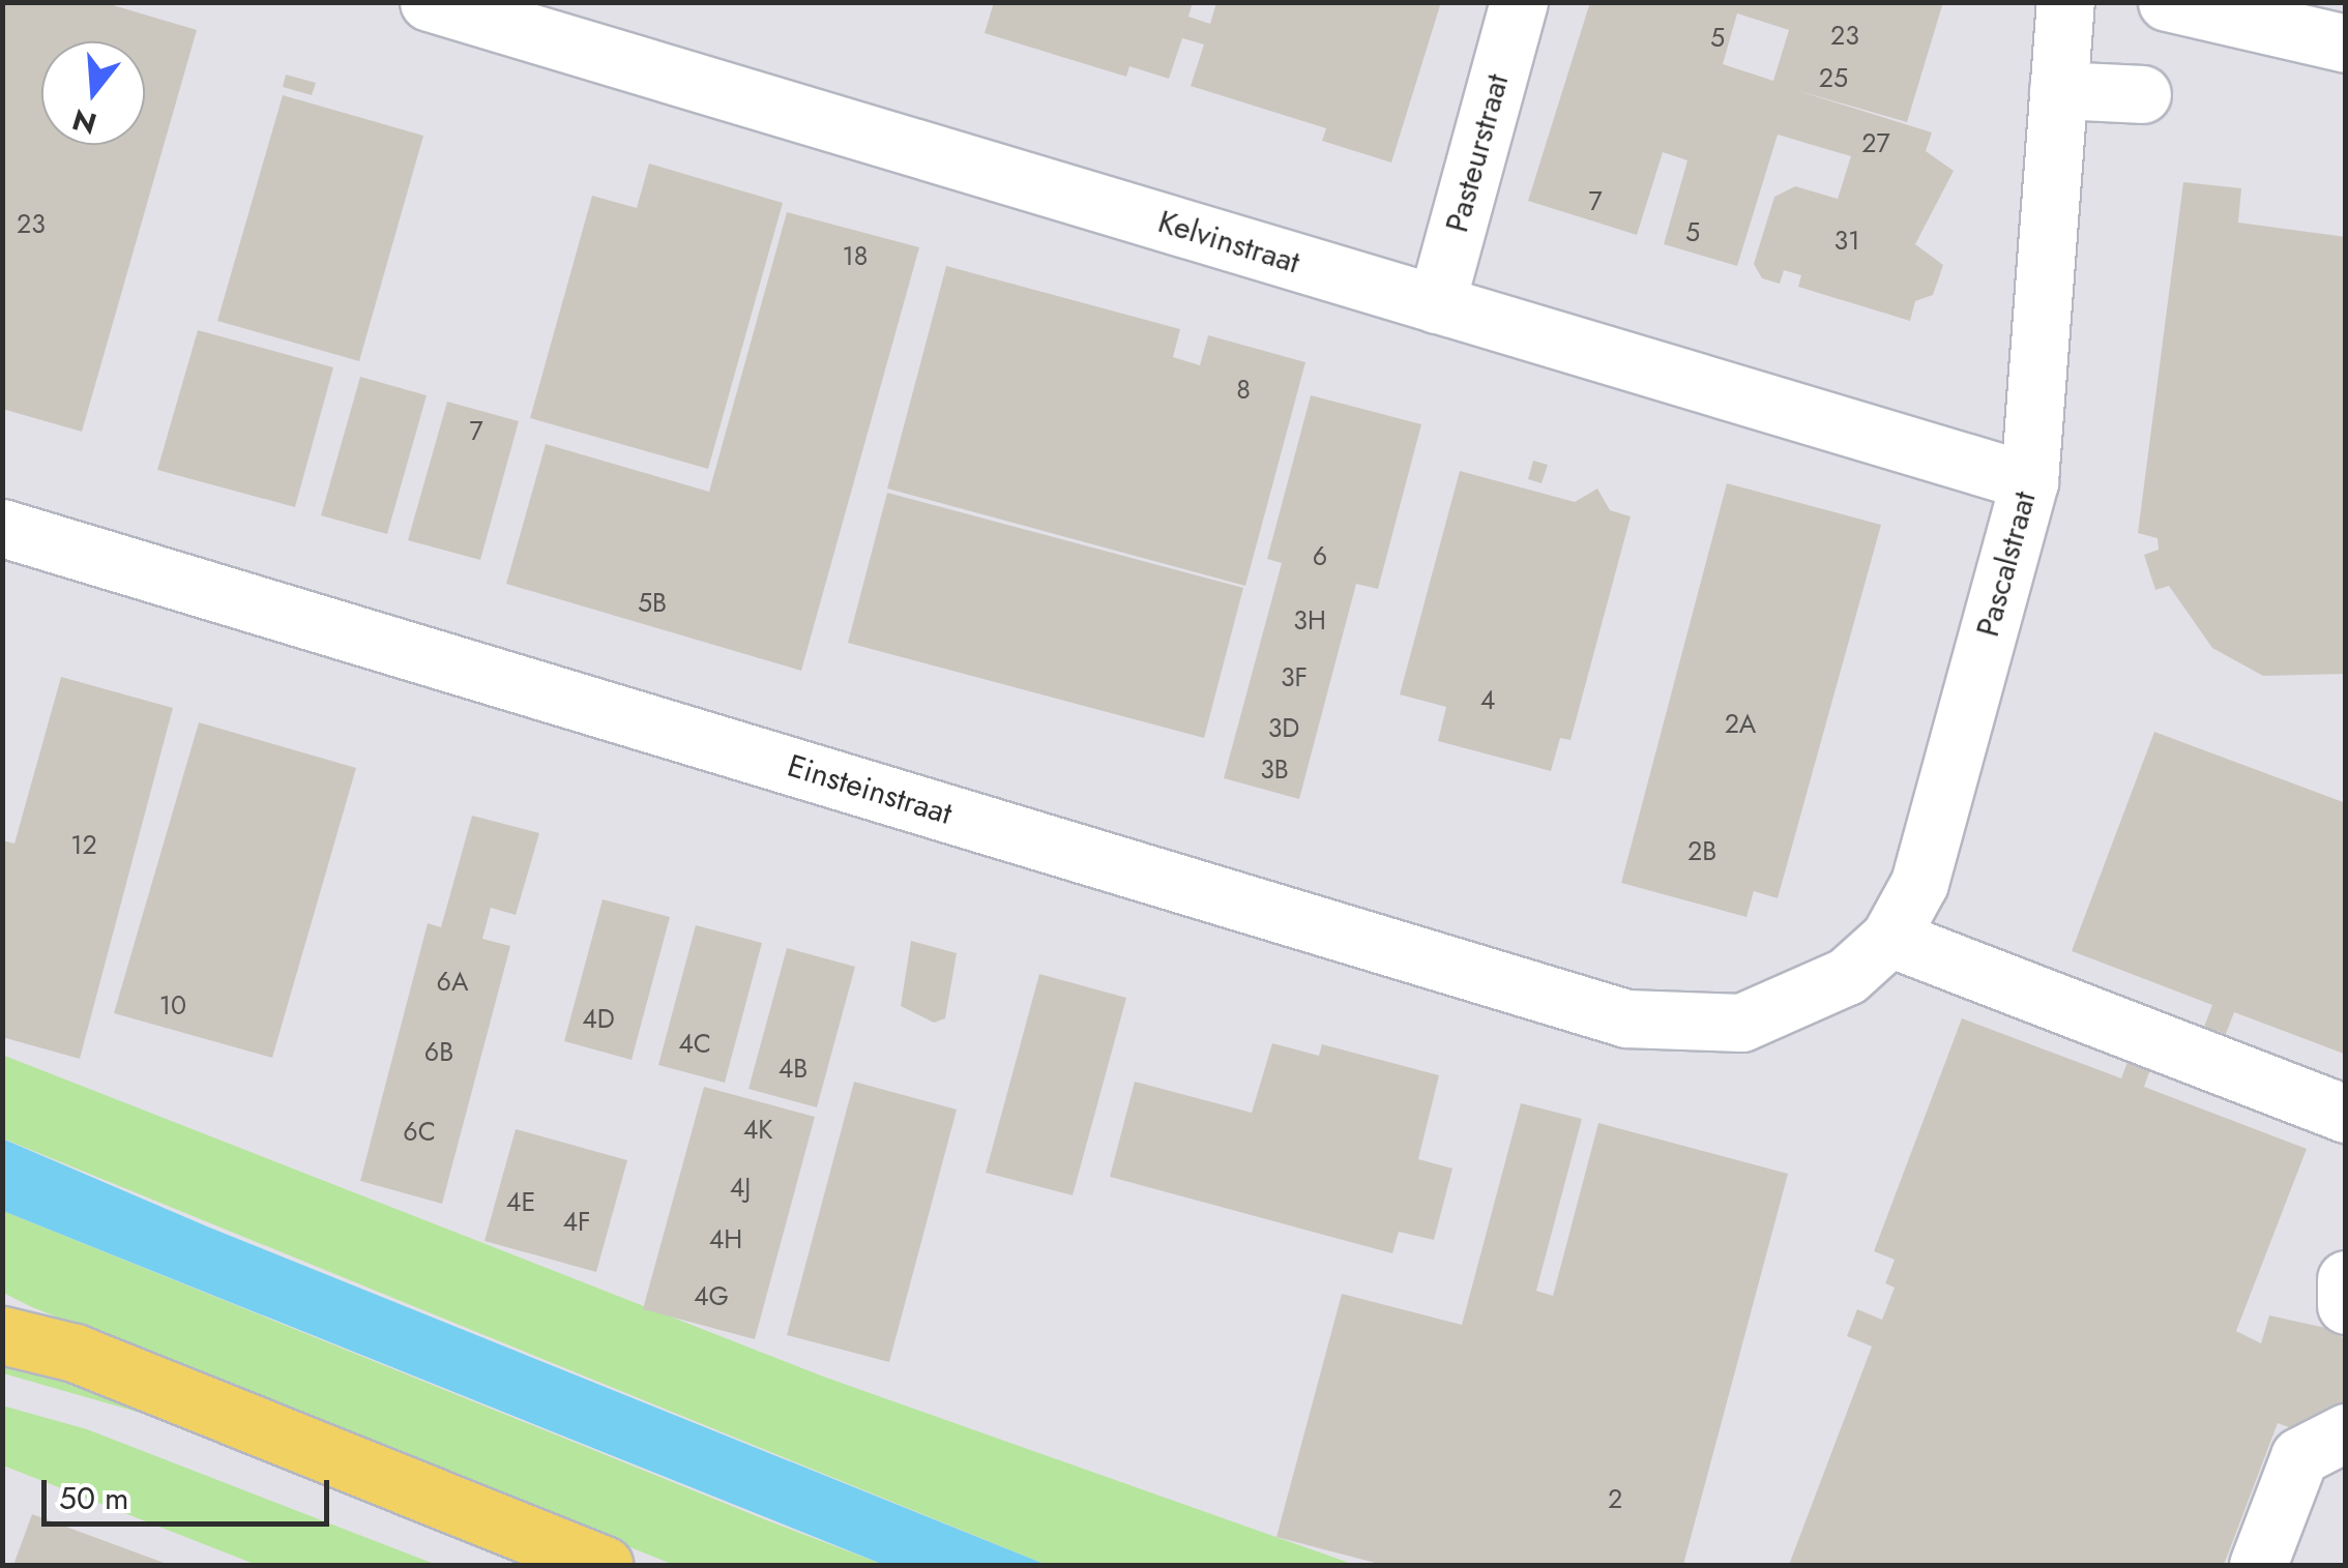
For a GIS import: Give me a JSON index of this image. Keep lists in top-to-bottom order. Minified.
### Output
{"streets":{"street":["Pasteurstraat","Kelvinstraat","Pascalstraat","Einsteinstraat"]},"crossings":[["Pasteurstraat","Kelvinstraat"],["Kelvinstraat","Pascalstraat"],["Pascalstraat","Einsteinstraat"]],"house_numbers":["23","5","25","27","7","23","5","31","18","8","7","6","5B","3H","3F","4","2A","3D","3B","12","2B","6A","10","4D","4C","6B","4B","4K","6C","4J","4E","4F","4H","4G","2"],"scale_bar":"50 m","north":"bottom"}
